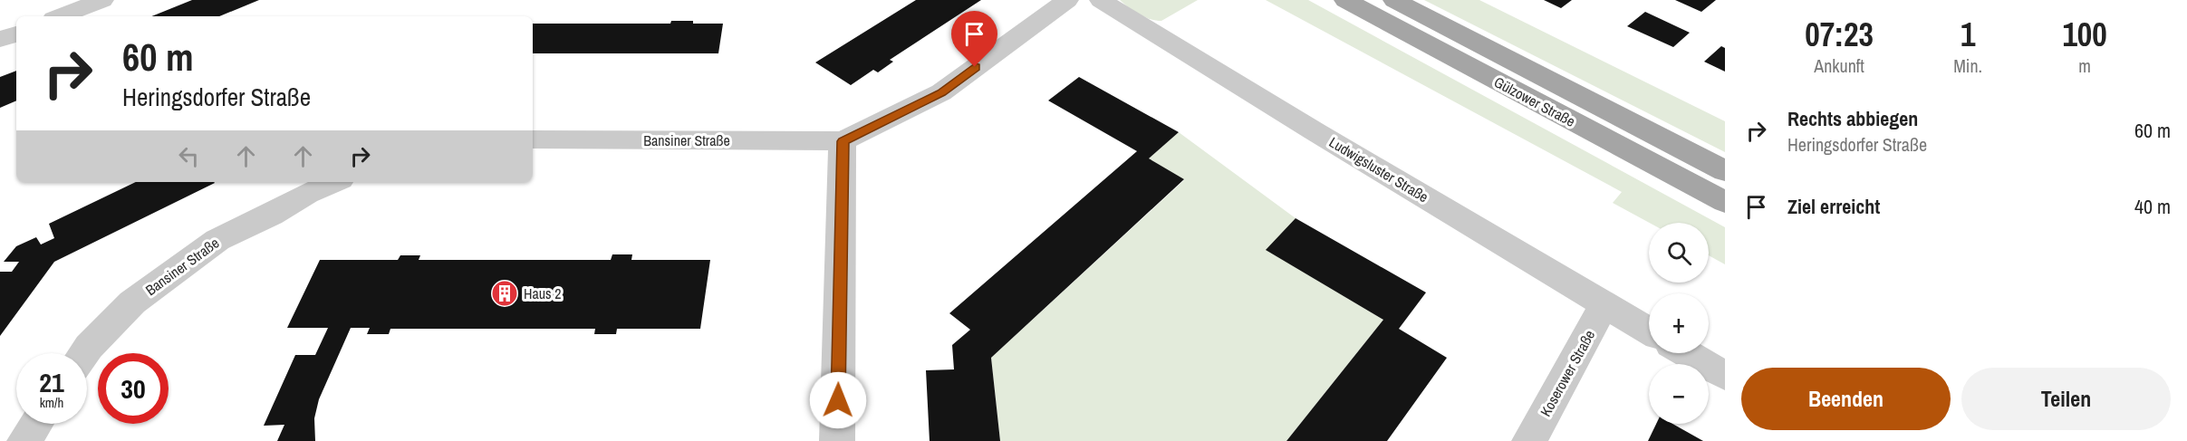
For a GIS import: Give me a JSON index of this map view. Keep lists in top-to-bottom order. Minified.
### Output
{"streets":{"main road":["Gülzower Straße"],"street":["Bansiner Straße","Ludwigsluster Straße","Koserower Straße"]},"crossings":[["Ludwigsluster Straße","Koserower Straße"]],"places":{"building":["Haus 2"]},"page":{"eta":["07:23","Ankunft","1","Min.","100","m"],"turn":["60 m","Heringsdorfer Straße"],"list":[{"name":"Rechts abbiegen","note":"Heringsdorfer Straße","value":"60 m"},{"name":"Ziel erreicht","value":"40 m"}],"map_buttons":["+","−"],"speed":"21 km/h","limit":"30","buttons":["Beenden","Teilen"]}}
